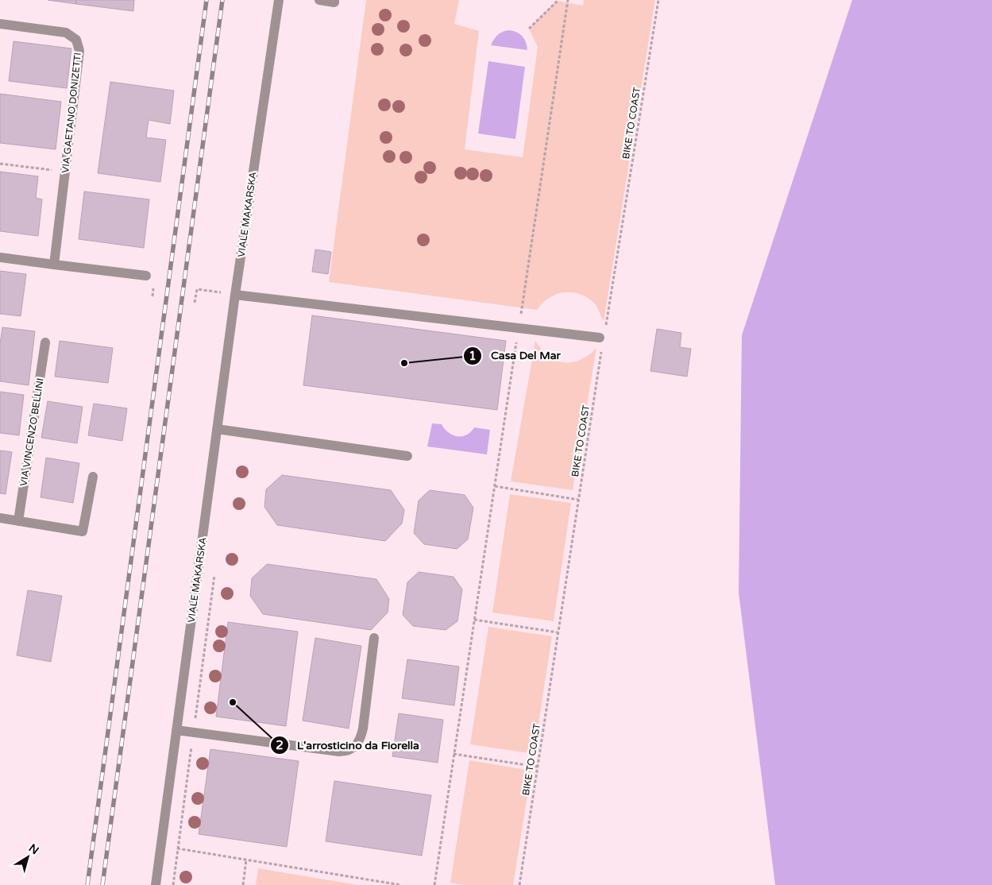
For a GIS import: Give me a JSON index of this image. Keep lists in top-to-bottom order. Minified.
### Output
{"streets":{"street":["VIA GAETANO DONIZETTI","VIALE MAKARSKA","VIA VINCENZO BELLINI"],"path":["BIKE TO COAST"]},"places":["Casa Del Mar","L'arrosticino da Fiorella"],"north":"top right"}
